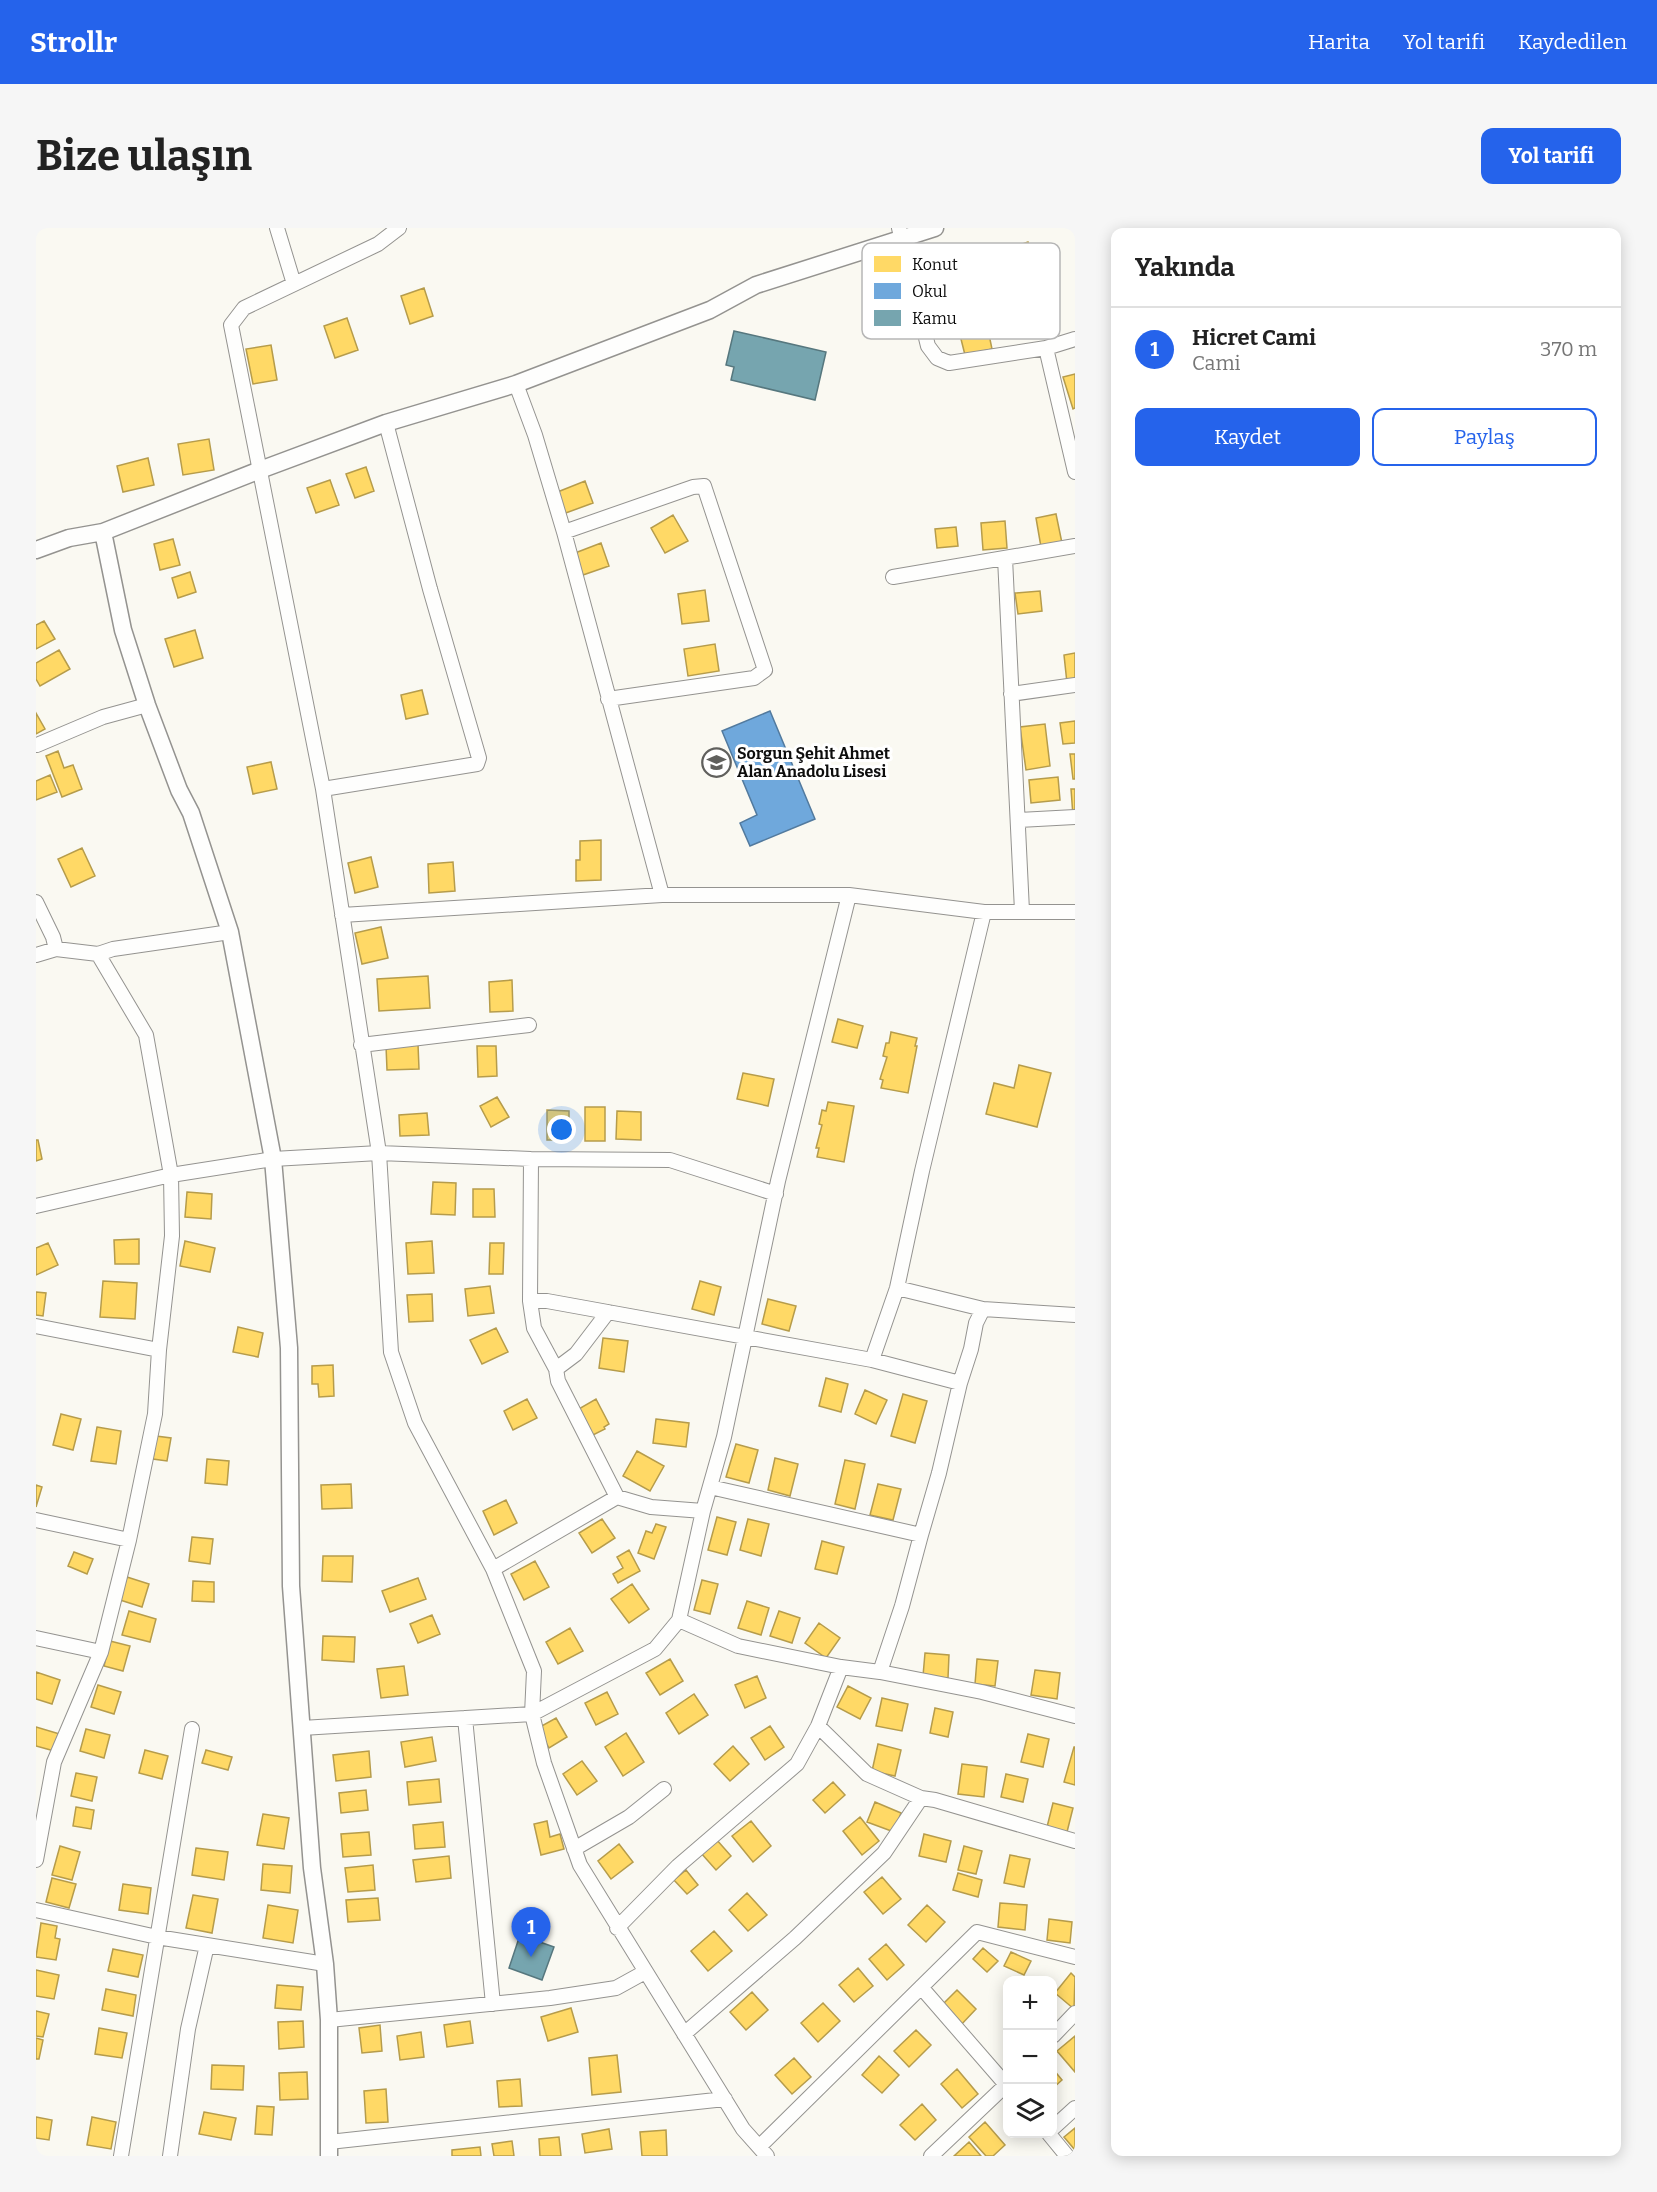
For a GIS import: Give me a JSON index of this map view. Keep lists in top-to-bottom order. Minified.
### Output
{"places":{"school or university":["Sorgun Şehit Ahmet Alan Anadolu Lisesi"]},"legend":["Konut","Okul","Kamu"],"page":{"header":"Strollr","nav":["Harita","Yol tarifi","Kaydedilen"],"buttons":["Yol tarifi",["Kaydet","Paylaş"]],"title":"Bize ulaşın","heading":"Yakında","list":[{"mark":"1","name":"Hicret Cami","note":"Cami","value":"370 m"}],"pins":"1","map_buttons":["+","−"]}}
